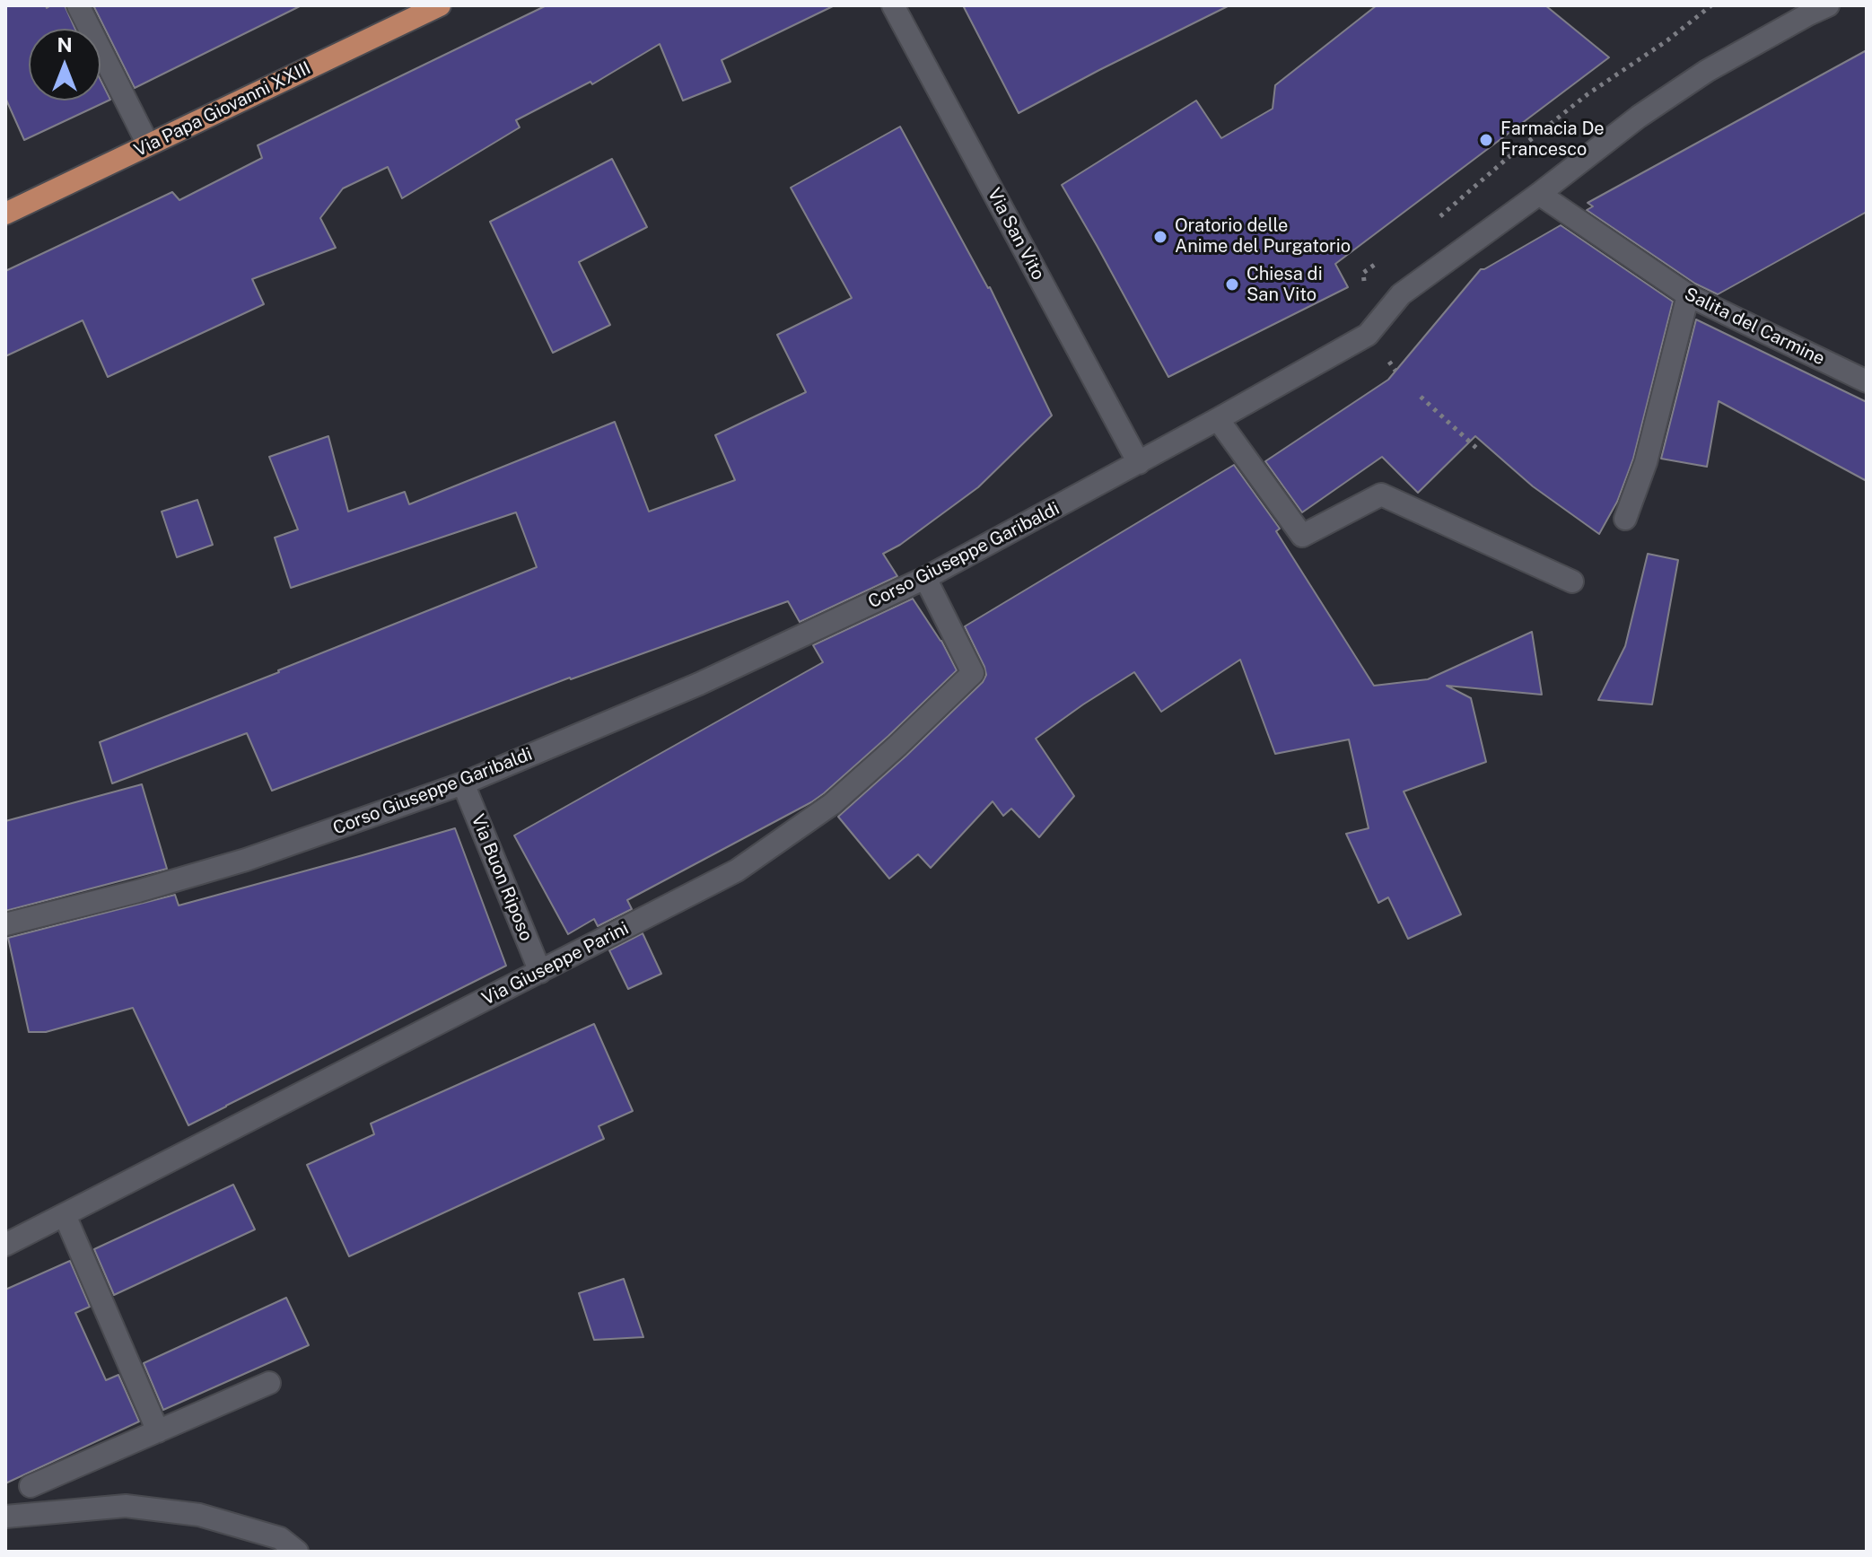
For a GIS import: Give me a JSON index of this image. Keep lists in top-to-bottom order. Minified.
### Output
{"streets":{"main road":["Via Papa Giovanni XXIII"],"street":["Via San Vito","Salita del Carmine","Corso Giuseppe Garibaldi","Via Buon Riposo","Via Giuseppe Parini"]},"crossings":[["Via San Vito","Corso Giuseppe Garibaldi"],["Salita del Carmine","Corso Giuseppe Garibaldi"],["Corso Giuseppe Garibaldi","Via Buon Riposo"],["Corso Giuseppe Garibaldi","Via Giuseppe Parini"],["Via Buon Riposo","Via Giuseppe Parini"]],"places":["Farmacia De Francesco","Oratorio delle Anime del Purgatorio","Chiesa di San Vito"],"north":"top"}
